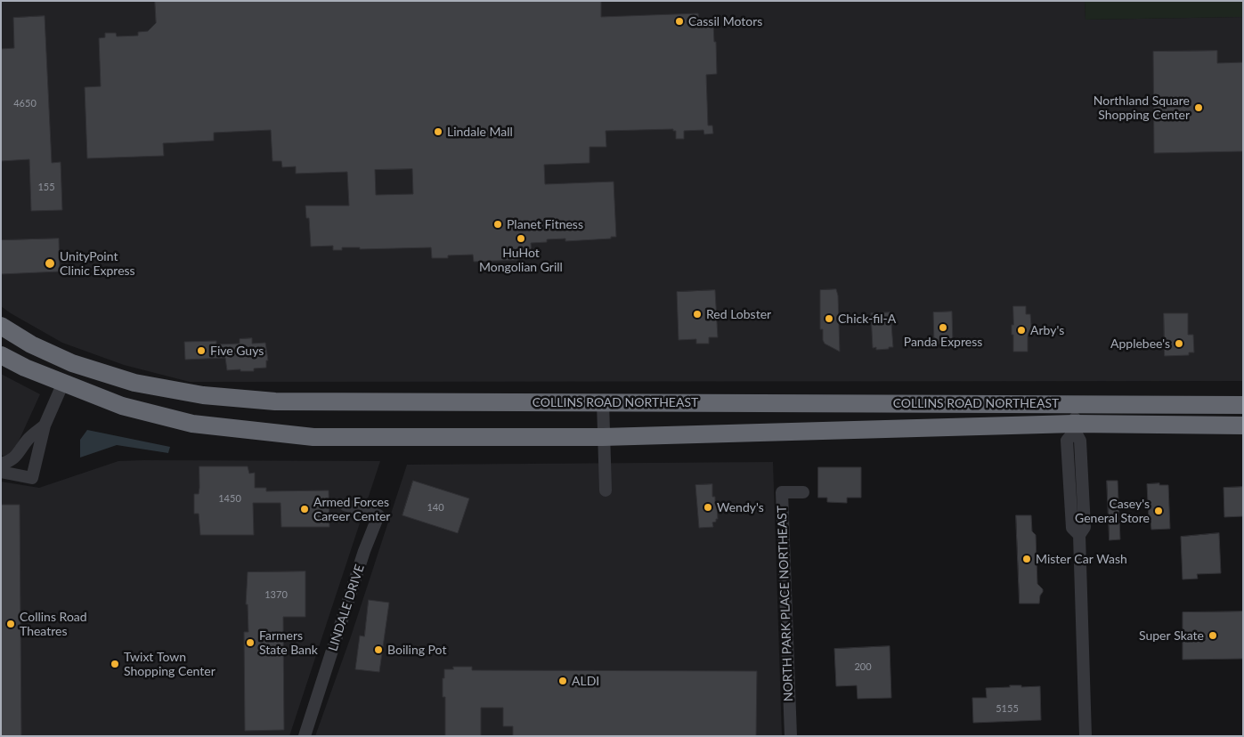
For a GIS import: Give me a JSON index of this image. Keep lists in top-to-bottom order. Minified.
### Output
{"streets":{"highway":["COLLINS ROAD NORTHEAST"],"street":["NORTH PARK PLACE NORTHEAST","LINDALE DRIVE"]},"places":["Cassil Motors","Northland Square Shopping Center","Lindale Mall","Planet Fitness","HuHot Mongolian Grill","UnityPoint Clinic Express","Red Lobster","Chick-fil-A","Panda Express","Arby's","Applebee's","Five Guys","Wendy's","Armed Forces Career Center","Casey's General Store","Mister Car Wash","Collins Road Theatres","Super Skate","Farmers State Bank","Boiling Pot","Twixt Town Shopping Center","ALDI"],"house_numbers":["4650","155","1450","140","1370","200","5155"]}
